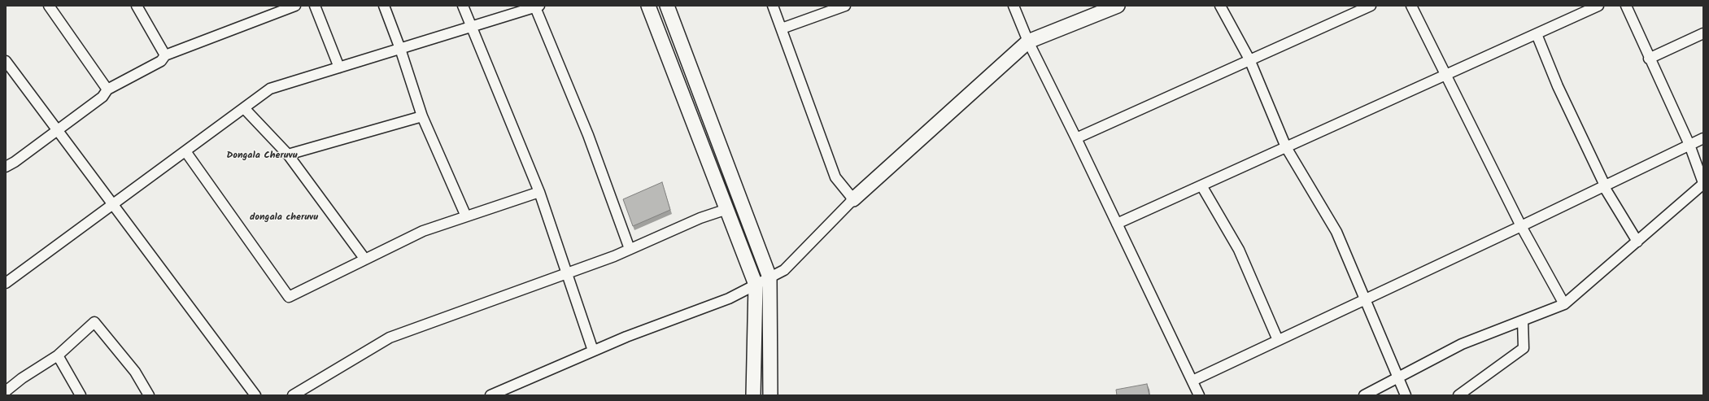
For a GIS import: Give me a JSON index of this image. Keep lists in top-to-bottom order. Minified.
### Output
{"districts":["Dongala Cheruvu","dongala cheruvu"]}
